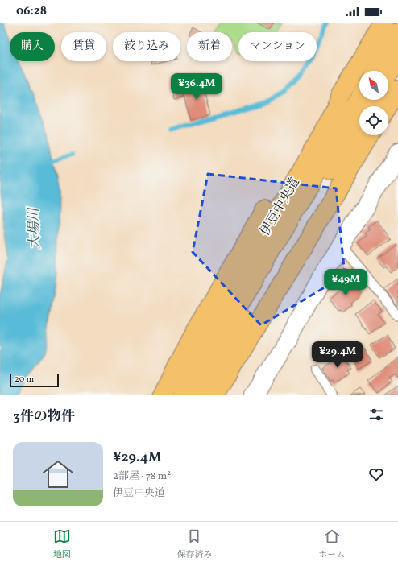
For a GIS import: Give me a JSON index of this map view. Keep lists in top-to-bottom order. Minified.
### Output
{"streets":{"highway":["伊豆中央道"]},"water":["大場川"],"scale_bar":"20 m","north":"top left","page":{"status":"06:28","chip":["購入","賃貸","絞り込み","新着","マンション"],"price":["¥36.4M","¥49M","¥29.4M"],"scale":"20 m","heading":"3件の物件","list":[{"name":"¥29.4M","note":"2部屋 · 78 m² · 伊豆中央道"}],"tabs":["地図","保存済み","ホーム"]}}
